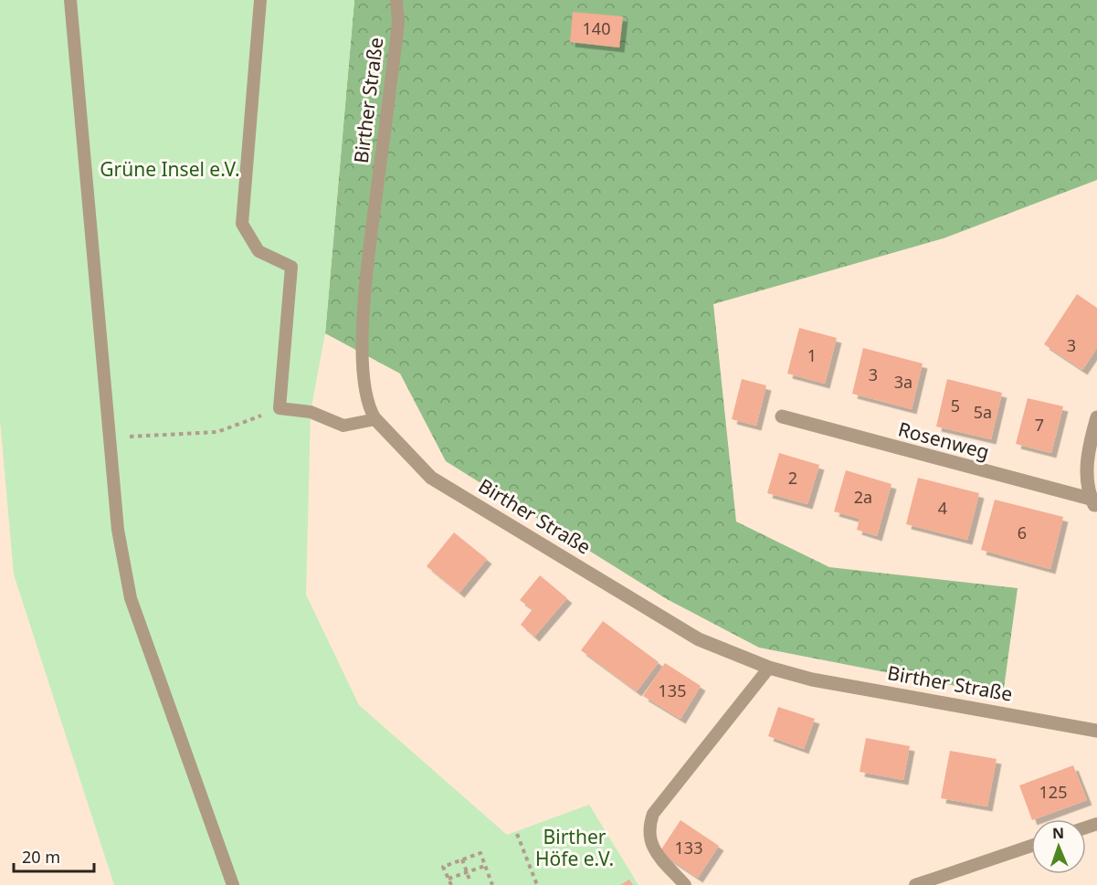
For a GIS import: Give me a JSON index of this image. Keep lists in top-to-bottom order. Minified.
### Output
{"streets":{"street":["Birther Straße","Rosenweg"]},"parks":["Grüne Insel e.V.","Birther Höfe e.V."],"house_numbers":["140","3","1","3","3a","5","5a","7","2","2a","4","6","135","125","133"],"scale_bar":"20 m","north":"top"}
